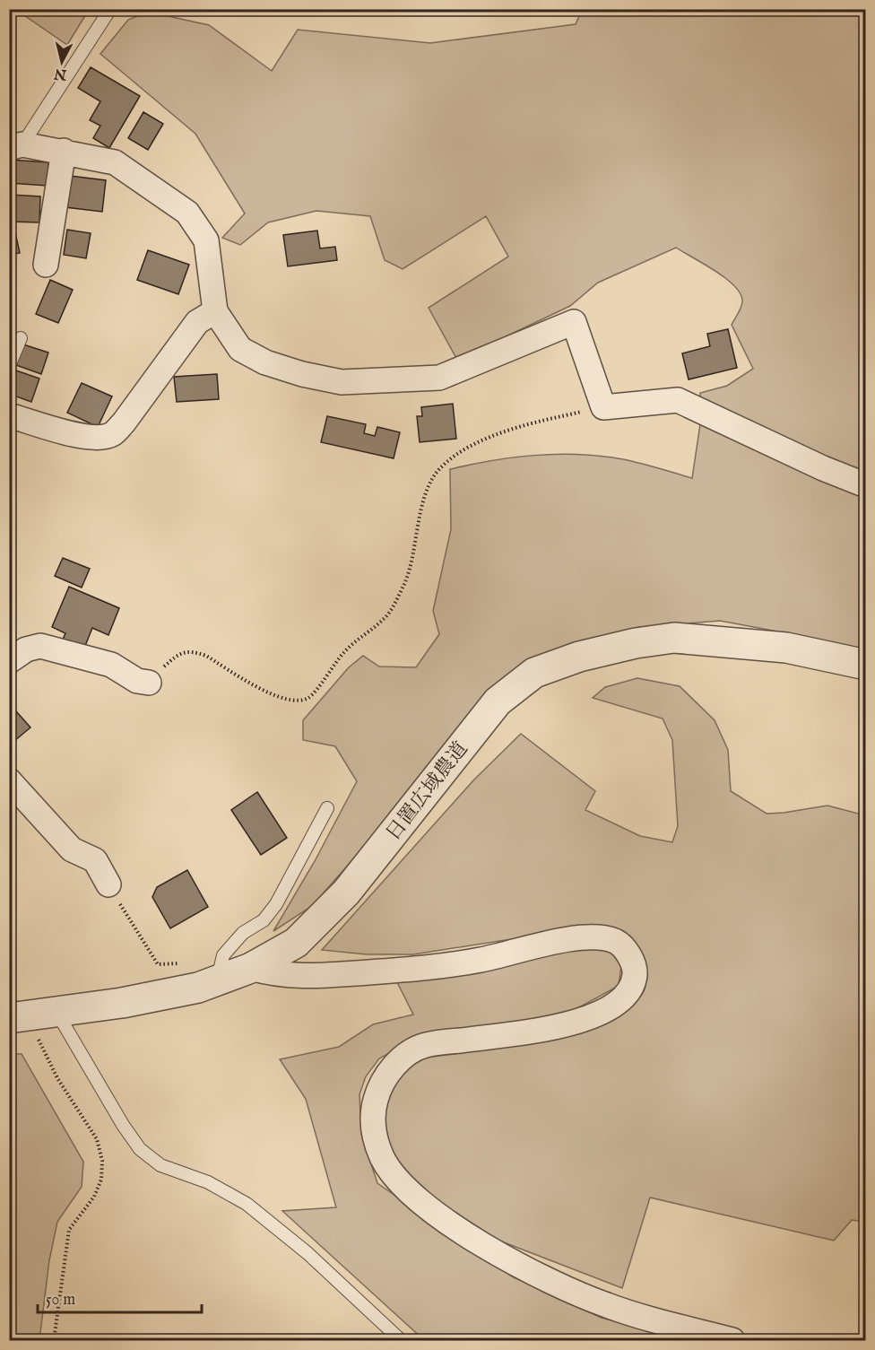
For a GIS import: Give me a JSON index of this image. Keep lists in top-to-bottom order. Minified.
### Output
{"streets":{"street":["日置広域農道"]},"scale_bar":"50 m","north":"bottom"}
